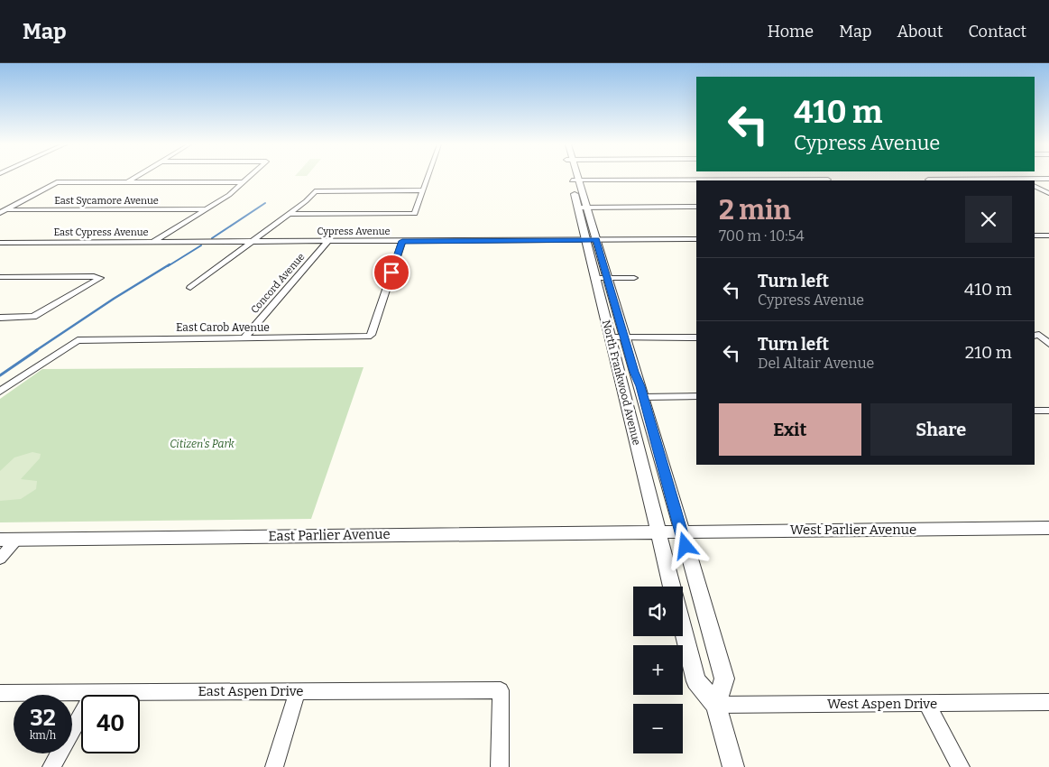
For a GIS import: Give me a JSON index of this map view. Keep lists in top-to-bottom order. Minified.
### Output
{"streets":{"street":["East Sycamore Avenue","Cypress Avenue","East Cypress Avenue","Concord Avenue","East Carob Avenue","North Frankwood Avenue","West Parlier Avenue","East Parlier Avenue","East Aspen Drive","West Aspen Drive"]},"crossings":[["Cypress Avenue","East Cypress Avenue"],["Cypress Avenue","Concord Avenue"],["Cypress Avenue","East Carob Avenue"],["Cypress Avenue","North Frankwood Avenue"],["Concord Avenue","East Carob Avenue"],["North Frankwood Avenue","West Parlier Avenue"],["North Frankwood Avenue","East Parlier Avenue"],["North Frankwood Avenue","West Aspen Drive"],["West Parlier Avenue","East Parlier Avenue"]],"parks":["Citizen's Park"],"page":{"header":"Map","nav":["Home","Map","About","Contact"],"turn":["410 m","Cypress Avenue"],"heading":["2 min","700 m · 10:54"],"list":[{"name":"Turn left","note":"Cypress Avenue","value":"410 m"},{"name":"Turn left","note":"Del Altair Avenue","value":"210 m"}],"buttons":["Exit","Share"],"map_buttons":["+","−"],"speed":"32 km/h","limit":"40"}}
